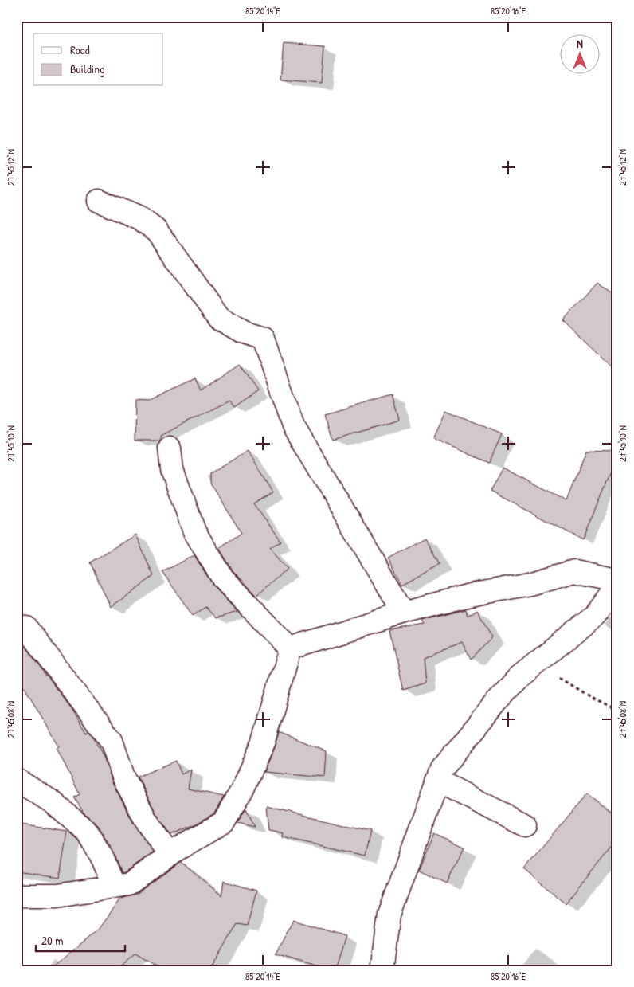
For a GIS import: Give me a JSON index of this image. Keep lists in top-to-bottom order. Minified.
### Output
{"legend":["Road","Building"],"scale_bar":"20 m","north":"top","coordinates":["85°20'14\"E","85°20'16\"E","27°45'12\"N","27°45'10\"N","27°45'08\"N"]}
